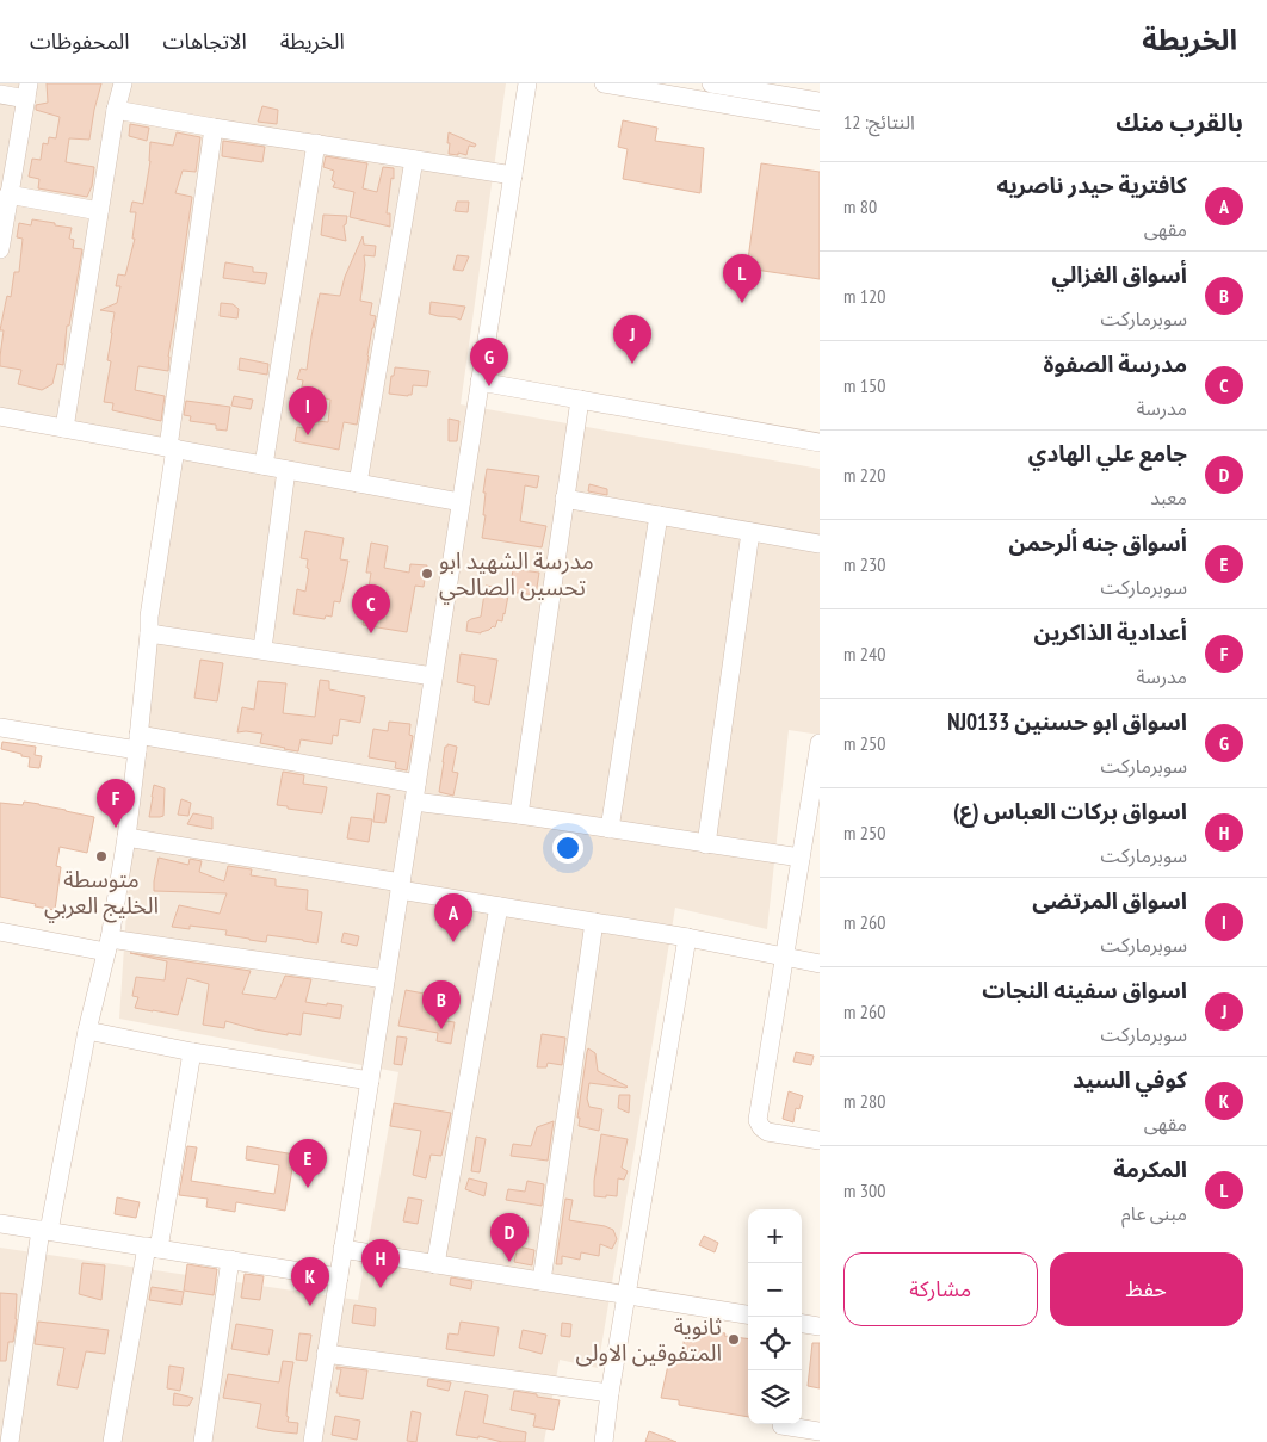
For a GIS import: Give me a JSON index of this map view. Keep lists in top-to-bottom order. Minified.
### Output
{"places":["مدرسة الشهيد ابو تحسين الصالحي","متوسطة الخليج العربي","ثانوية المتفوقين الاولى"],"page":{"header":"الخريطة","nav":["الخريطة","الاتجاهات","المحفوظات"],"heading":["بالقرب منك","النتائج: 12"],"list":[{"mark":"A","name":"كافترية حيدر ناصريه","note":"مقهى","value":"80 m"},{"mark":"B","name":"أسواق الغزالي","note":"سوبرماركت","value":"120 m"},{"mark":"C","name":"مدرسة الصفوة","note":"مدرسة","value":"150 m"},{"mark":"D","name":"جامع علي الهادي","note":"معبد","value":"220 m"},{"mark":"E","name":"أسواق جنه ألرحمن","note":"سوبرماركت","value":"230 m"},{"mark":"F","name":"أعدادية الذاكرين","note":"مدرسة","value":"240 m"},{"mark":"G","name":"اسواق ابو حسنين NJ0133","note":"سوبرماركت","value":"250 m"},{"mark":"H","name":"اسواق بركات العباس (ع)","note":"سوبرماركت","value":"250 m"},{"mark":"I","name":"اسواق المرتضى","note":"سوبرماركت","value":"260 m"},{"mark":"J","name":"اسواق سفينه النجات","note":"سوبرماركت","value":"260 m"},{"mark":"K","name":"كوفي السيد","note":"مقهى","value":"280 m"},{"mark":"L","name":"المكرمة","note":"مبنى عام","value":"300 m"}],"pins":["L","J","G","I","C","F","A","B","E","D","H","K"],"map_buttons":["+","−"],"buttons":["حفظ","مشاركة"]}}
